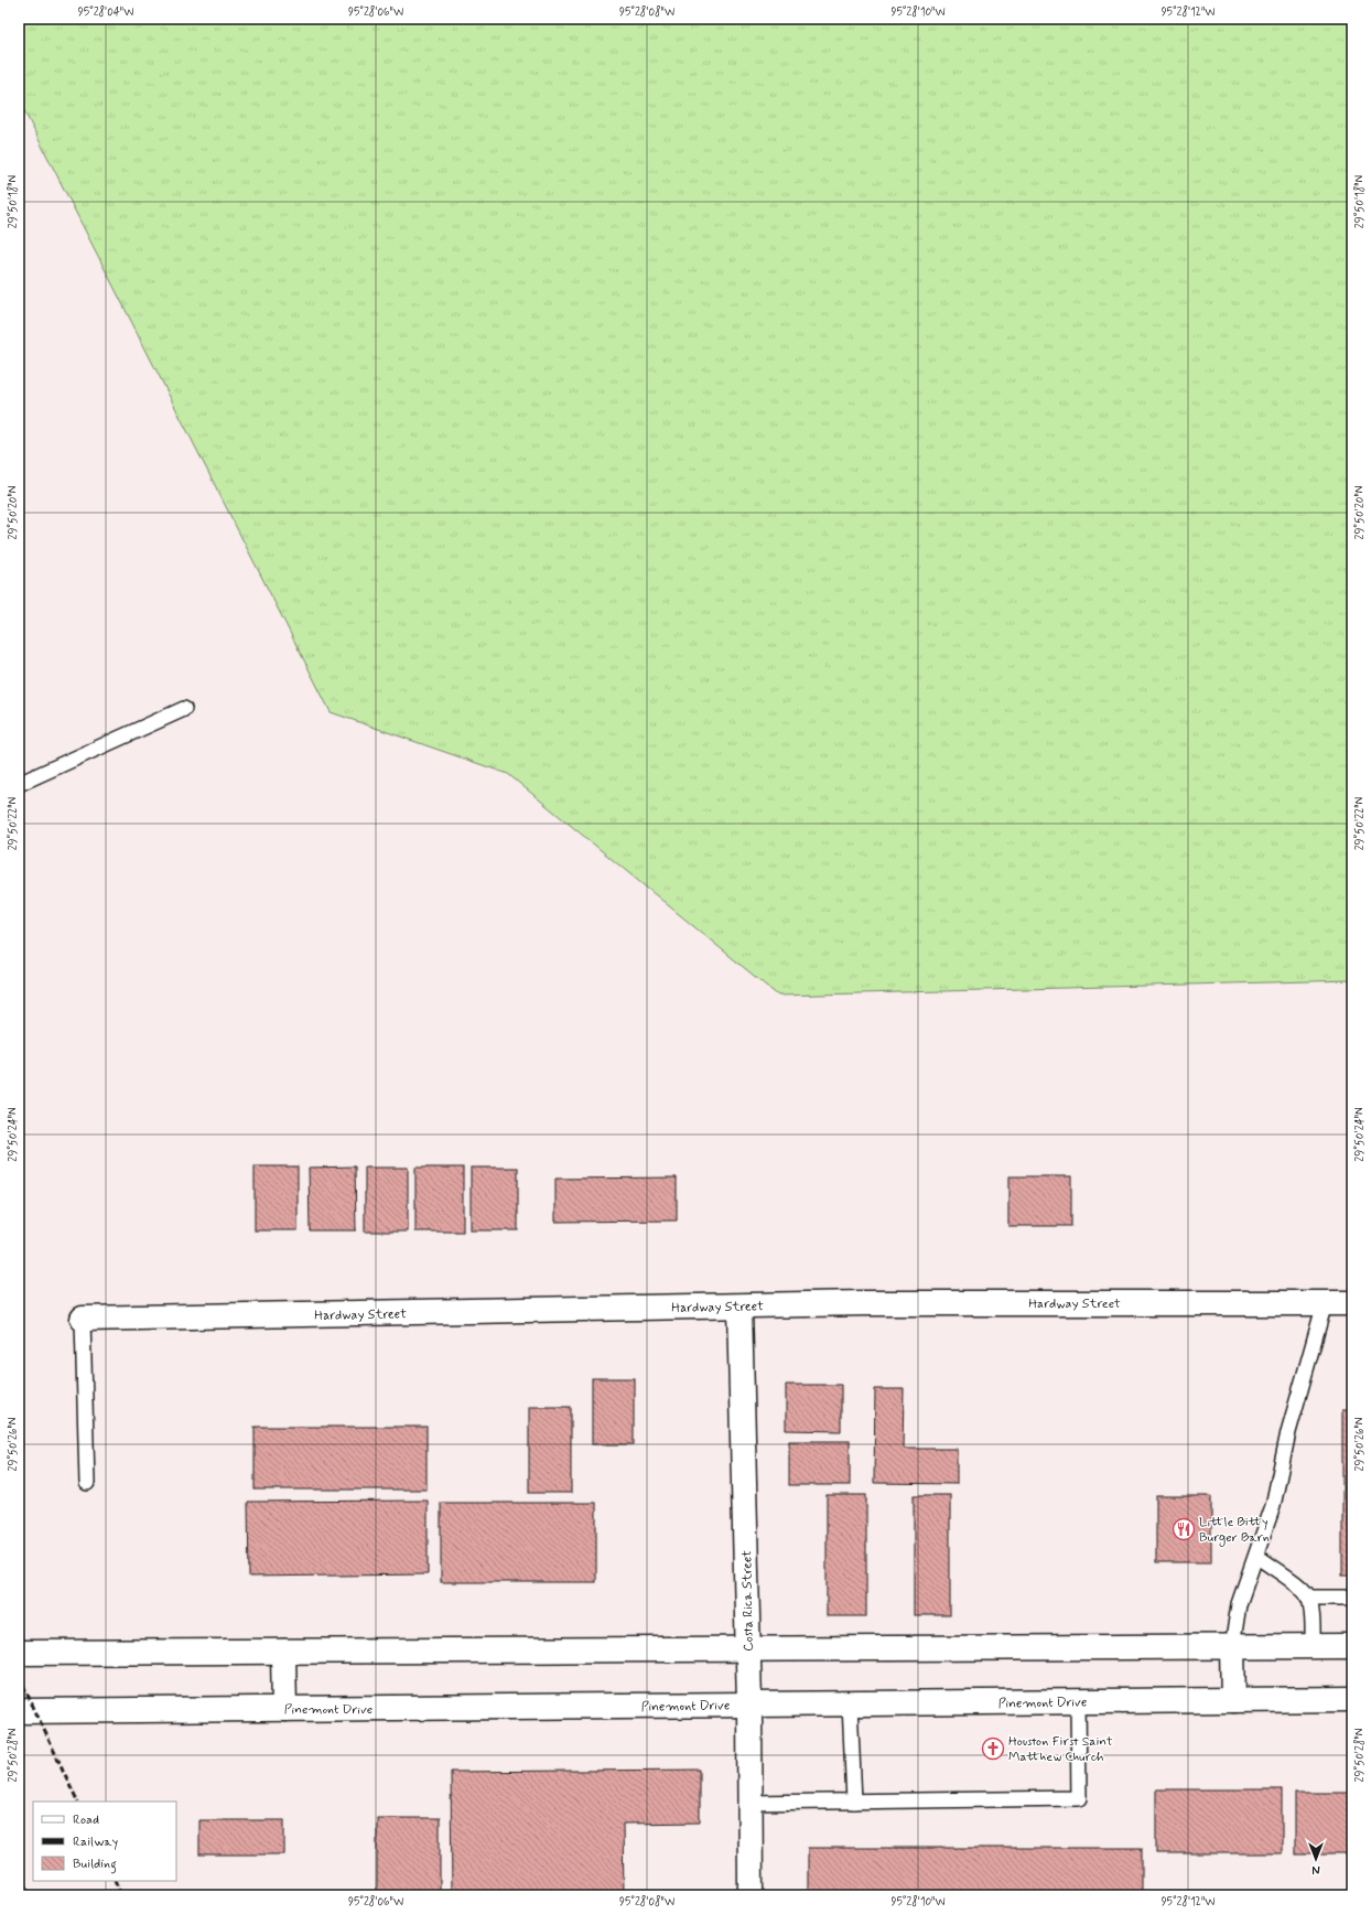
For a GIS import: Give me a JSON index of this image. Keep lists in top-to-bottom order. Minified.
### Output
{"streets":{"main road":["Hardway Street","Costa Rica Street","Pinemont Drive"]},"crossings":[["Hardway Street","Costa Rica Street"],["Costa Rica Street","Pinemont Drive"]],"places":{"restaurant":["Little Bitty Burger Barn"],"church":["Houston First Saint Matthew Church"]},"legend":["Road","Railway","Building"],"north":"bottom","coordinates":["95°28'04\"W","95°28'06\"W","95°28'08\"W","95°28'10\"W","95°28'12\"W","29°50'18\"N","29°50'20\"N","29°50'22\"N","29°50'24\"N","29°50'26\"N","29°50'28\"N"]}
